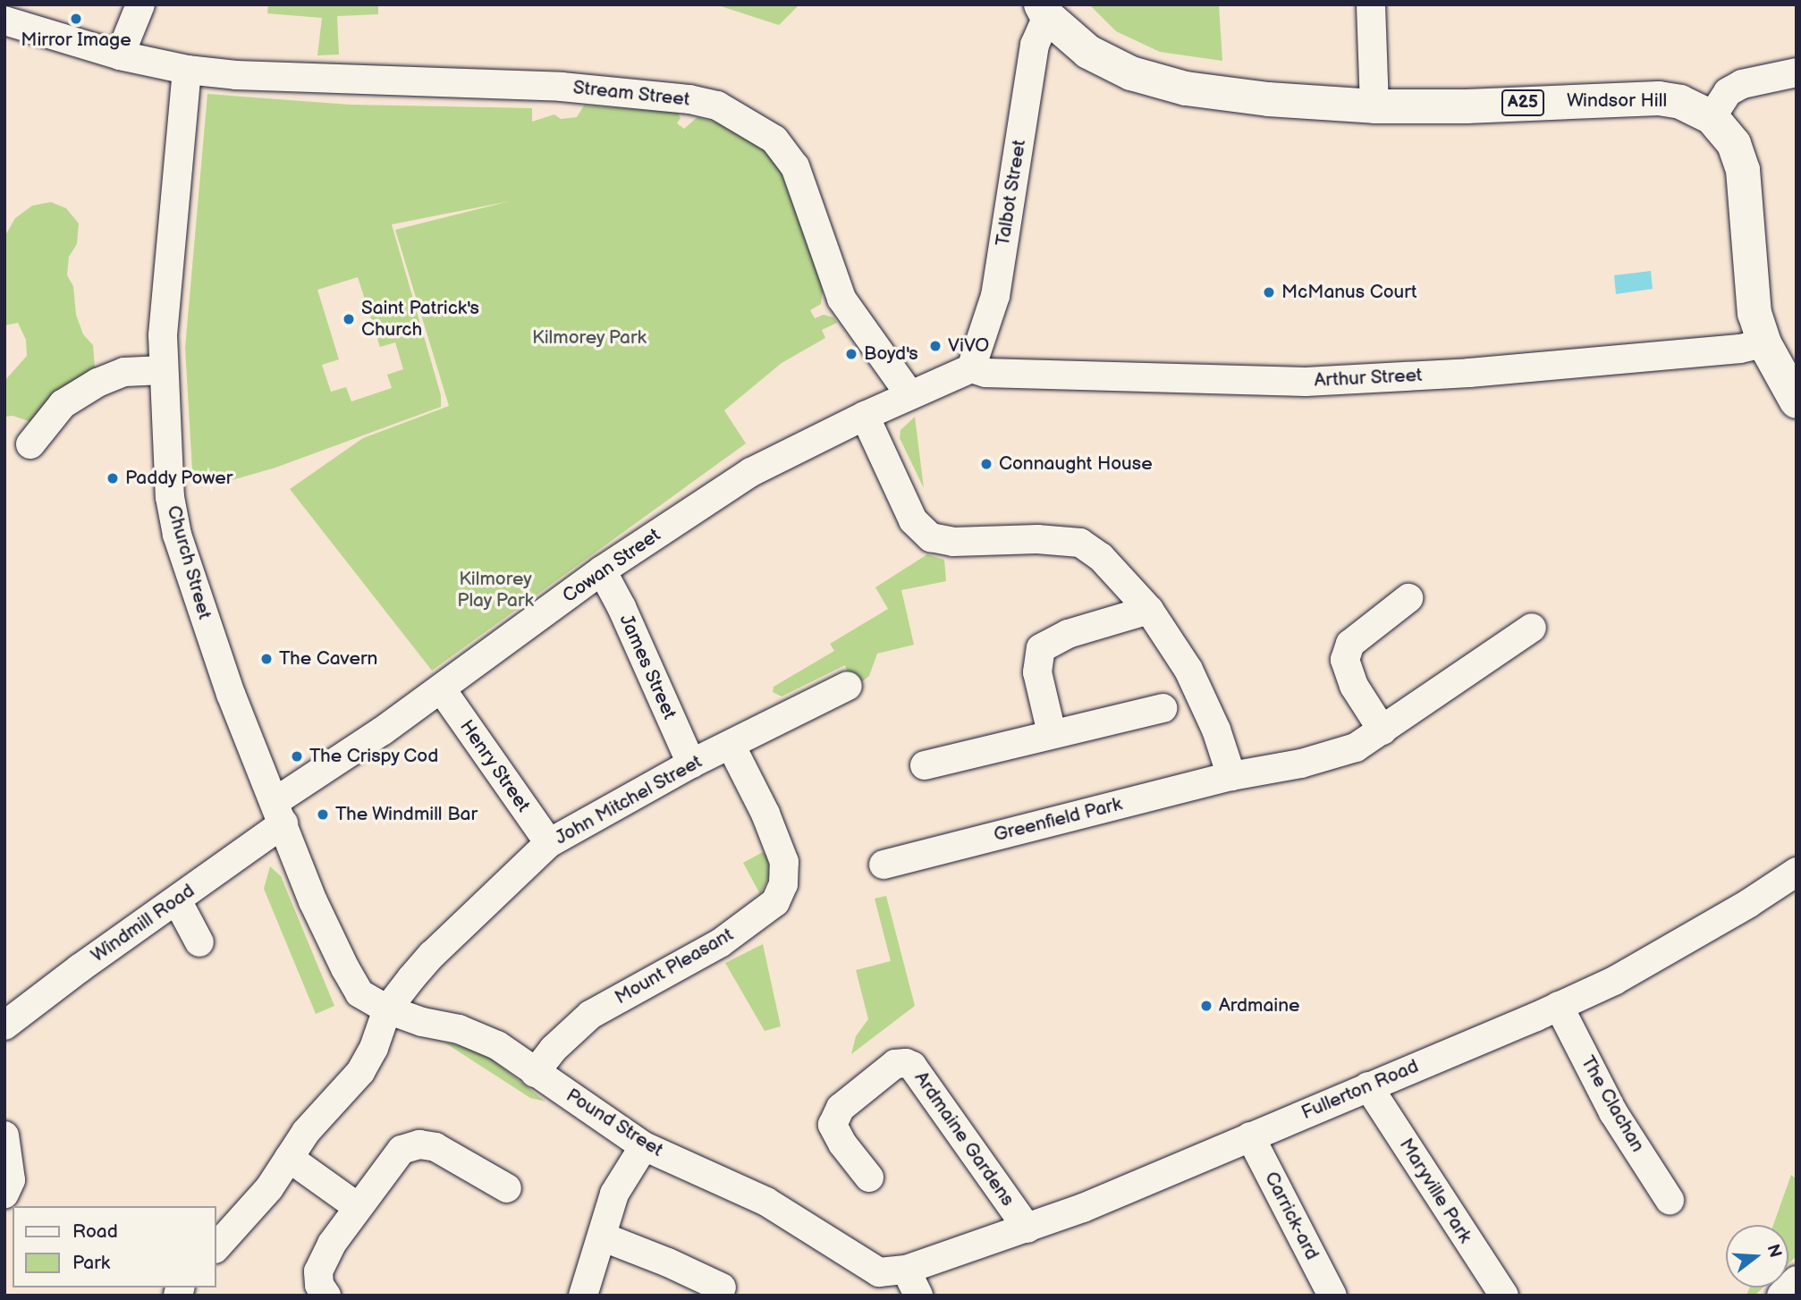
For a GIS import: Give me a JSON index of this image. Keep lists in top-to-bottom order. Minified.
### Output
{"streets":{"main road":["Windsor Hill","A25"],"street":["Stream Street","Talbot Street","Arthur Street","Church Street","Cowan Street","James Street","Henry Street","John Mitchel Street","Greenfield Park","Windmill Road","Mount Pleasant","Fullerton Road","The Clachan","Pound Street","Ardmaine Gardens","Maryville Park","Carrick-ard"]},"crossings":[["Stream Street","Church Street"],["Stream Street","Cowan Street"],["Windsor Hill","Talbot Street"],["Windsor Hill","Arthur Street"],["Talbot Street","Arthur Street"],["Talbot Street","Cowan Street"],["Arthur Street","Cowan Street"],["Church Street","Cowan Street"],["Church Street","John Mitchel Street"],["Church Street","Windmill Road"],["Church Street","Pound Street"],["Cowan Street","James Street"],["Cowan Street","Henry Street"],["Cowan Street","Windmill Road"],["James Street","John Mitchel Street"],["Henry Street","John Mitchel Street"],["John Mitchel Street","Mount Pleasant"],["John Mitchel Street","Pound Street"],["Mount Pleasant","Pound Street"],["Fullerton Road","The Clachan"],["Fullerton Road","Pound Street"],["Fullerton Road","Ardmaine Gardens"],["Fullerton Road","Maryville Park"],["Fullerton Road","Carrick-ard"]],"parks":["Kilmorey Park","Kilmorey Play Park"],"places":["Mirror Image","McManus Court","Saint Patrick's Church","ViVO","Boyd's","Connaught House","Paddy Power","The Cavern","The Crispy Cod","The Windmill Bar","Ardmaine"],"legend":["Road","Park"],"north":"right"}
